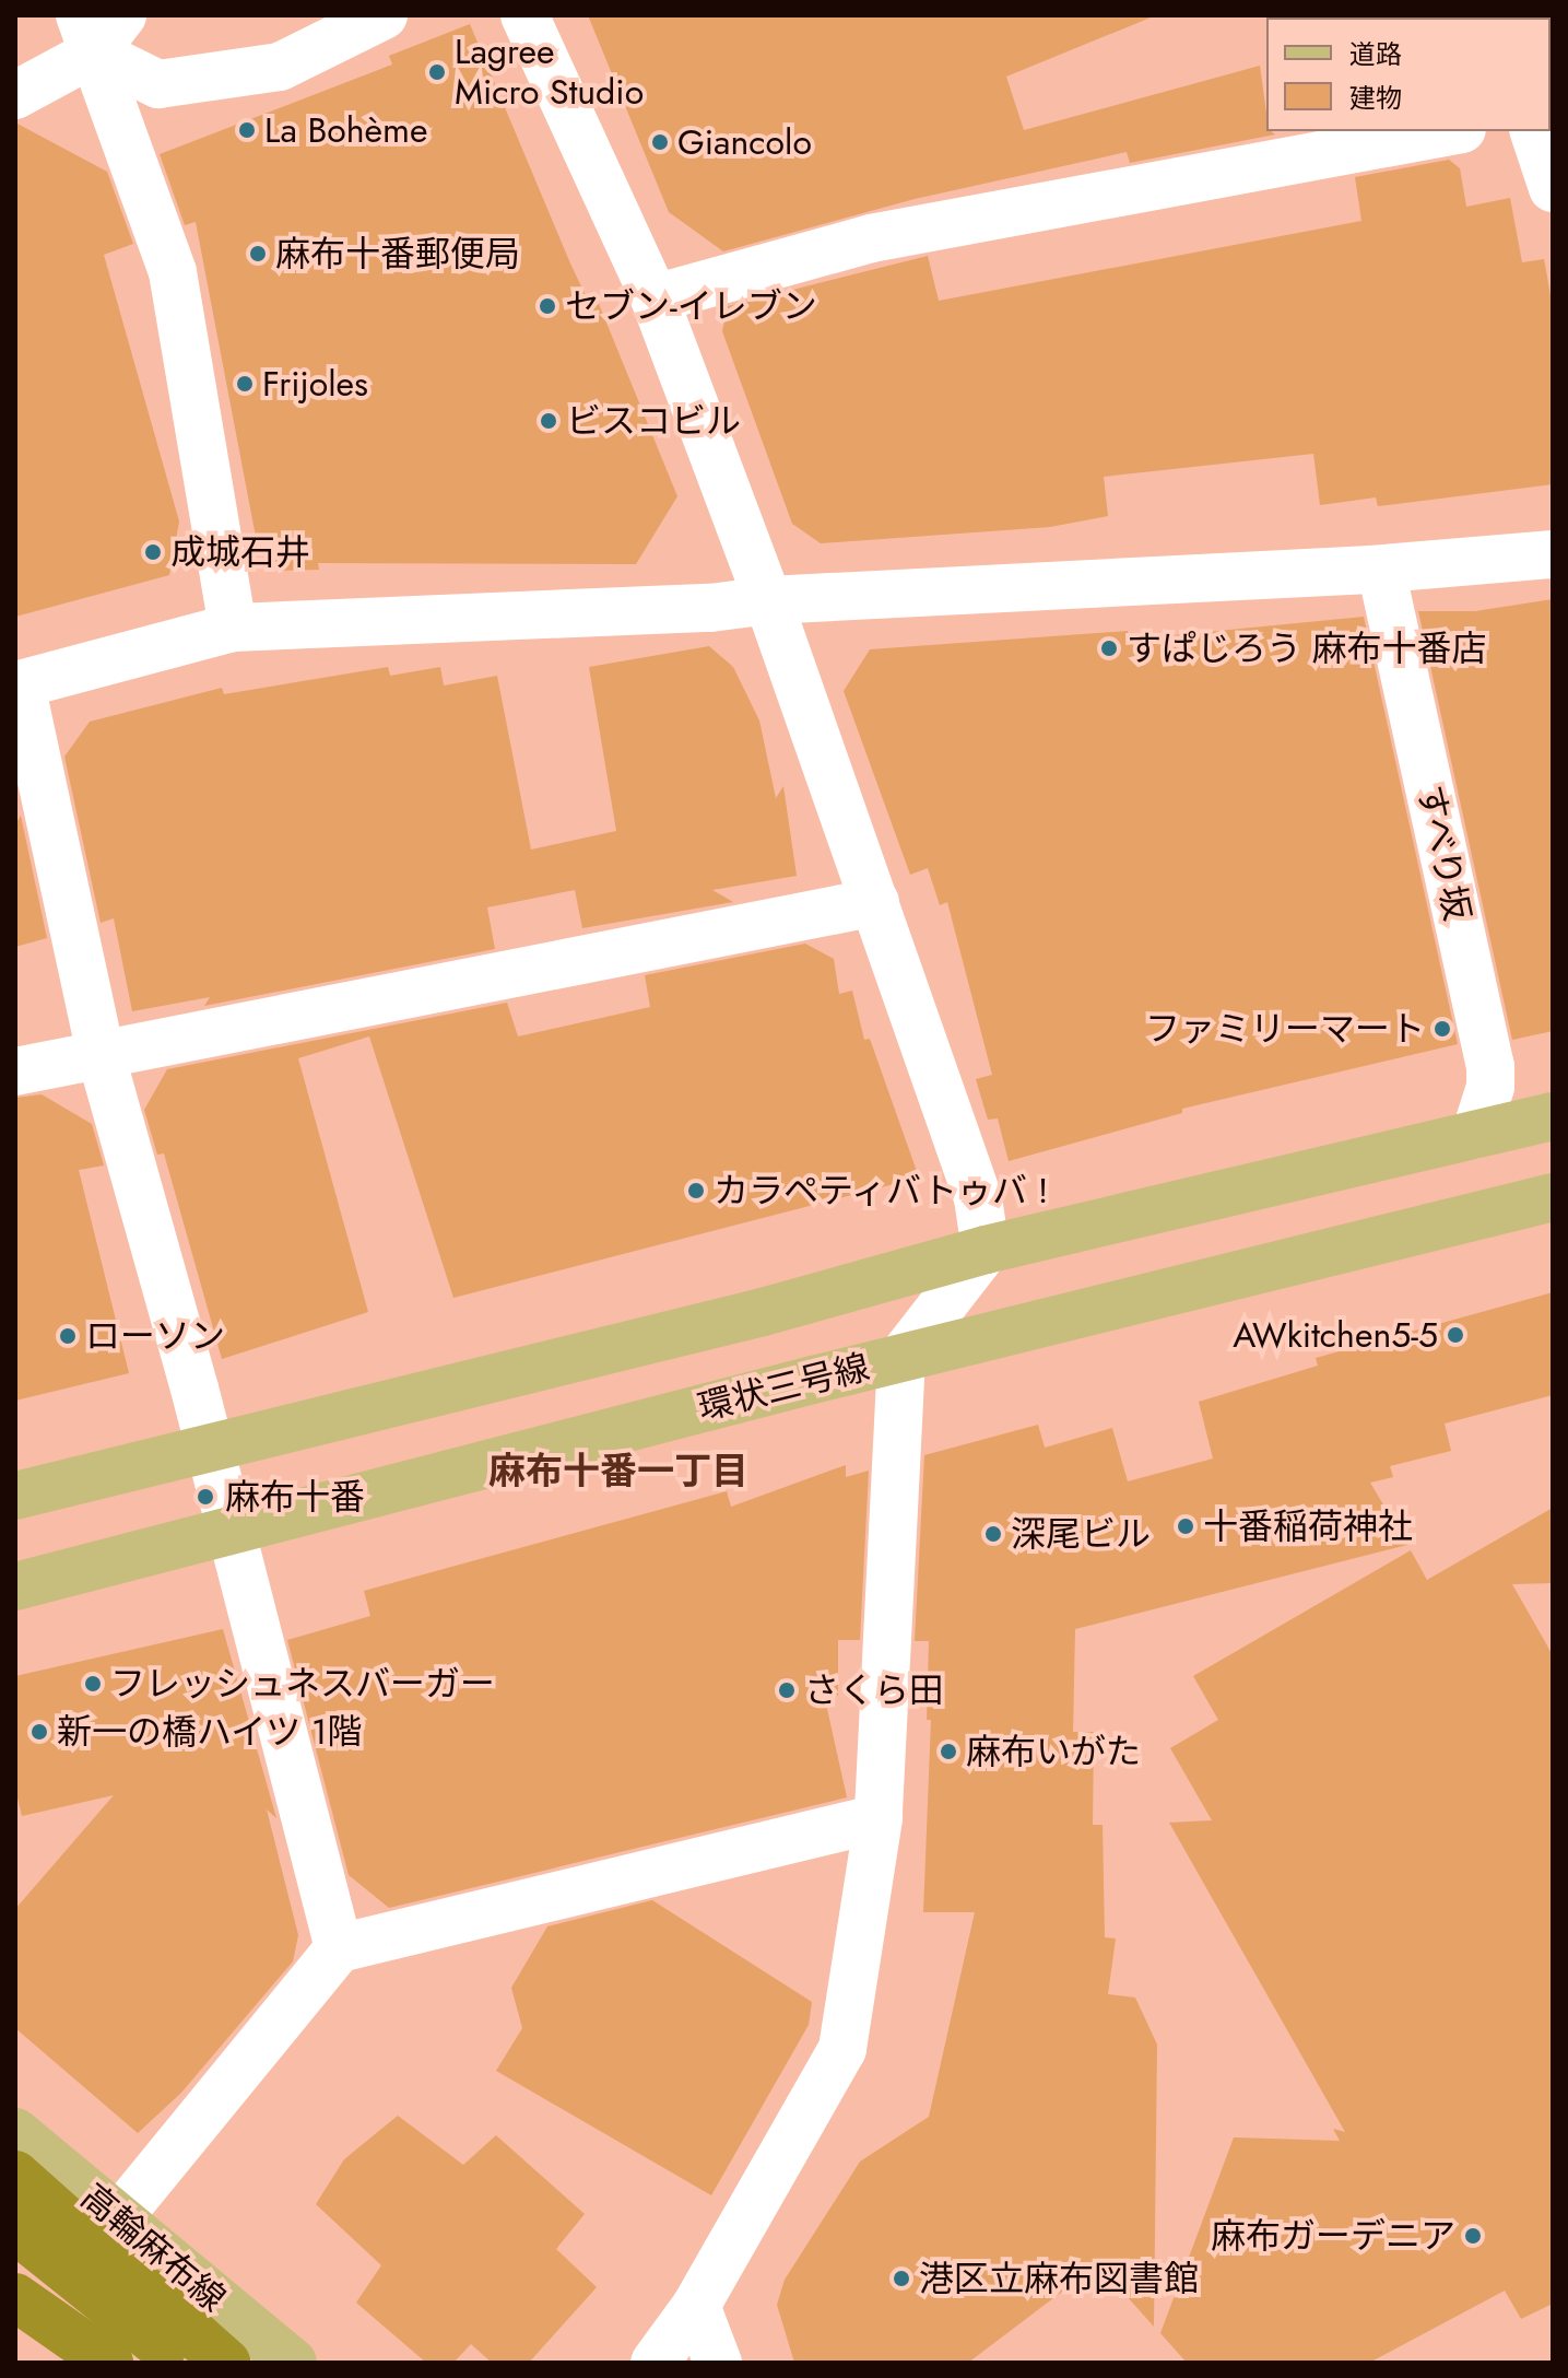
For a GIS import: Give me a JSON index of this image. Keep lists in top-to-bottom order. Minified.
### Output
{"streets":{"main road":["環状三号線","高輪麻布線"],"street":["すべり坂"]},"districts":["麻布十番一丁目"],"places":["Lagree Micro Studio","La Bohème","Giancolo","麻布十番郵便局","セブン-イレブン","Frijoles","ビスコビル","成城石井","すぱじろう 麻布十番店","ファミリーマート","カラペティバトゥバ !","AWkitchen5-5","ローソン","麻布十番","十番稲荷神社","深尾ビル","フレッシュネスバーガー","さくら田","新一の橋ハイツ 1階","麻布いがた","麻布ガーデニア","港区立麻布図書館"],"legend":["道路","建物"]}
